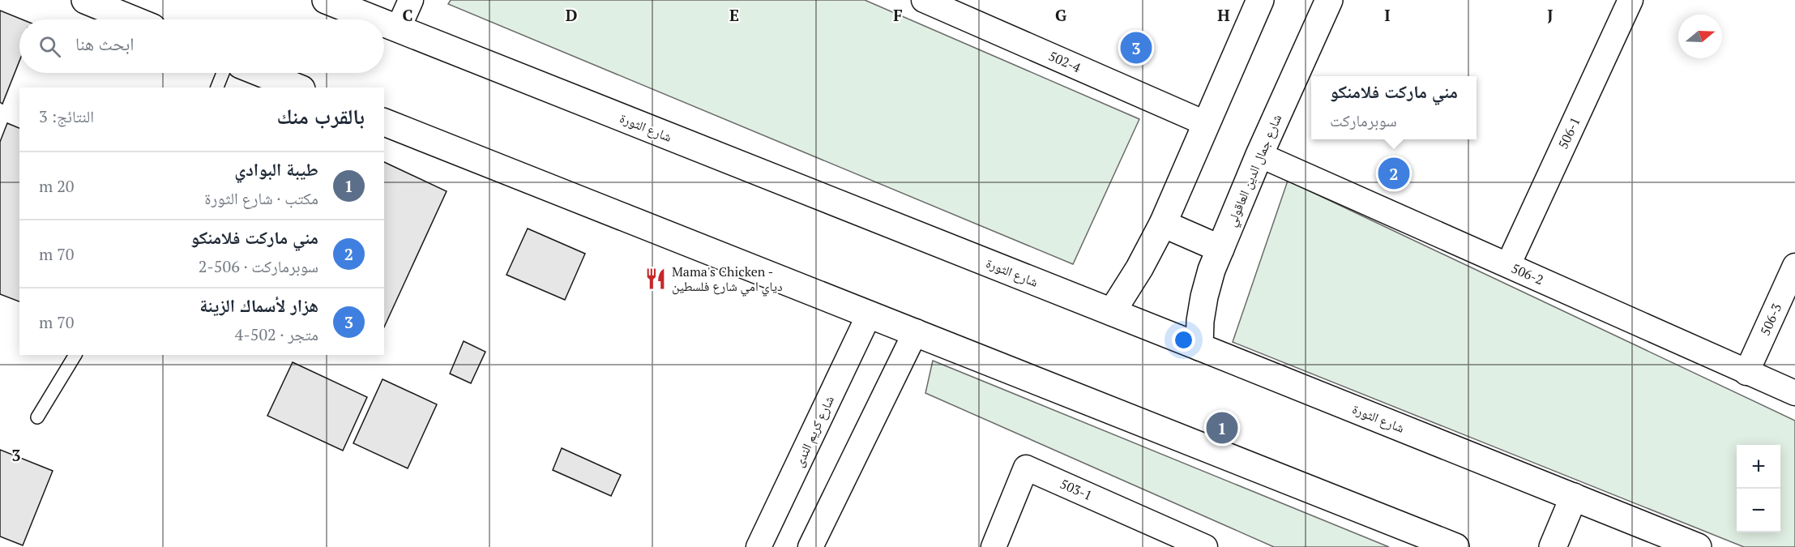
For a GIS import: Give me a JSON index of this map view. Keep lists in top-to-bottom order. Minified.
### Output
{"streets":{"main road":["شارع الثورة","شارع جمال الدين العاقولي"],"street":["502-4","506-1","506-2","506-3","شارع كريم الندى","503-1"]},"crossings":[["شارع الثورة","شارع جمال الدين العاقولي"],["506-1","506-2"],["شارع جمال الدين العاقولي","506-2"],["506-2","506-3"]],"places":{"restaurant":["Mama's Chicken - دياي امي شارع فلسطين"]},"north":"right","page":{"search":"ابحث هنا","pins":["3","2","1"],"popup":["مني ماركت فلامنكو","سوبرماركت"],"heading":["بالقرب منك","النتائج: 3"],"list":[{"mark":"1","name":"طيبة البوادي","note":"مكتب · شارع الثورة","value":"20 m"},{"mark":"2","name":"مني ماركت فلامنكو","note":"سوبرماركت · 506-2","value":"70 m"},{"mark":"3","name":"هزار لأسماك الزينة","note":"متجر · 502-4","value":"70 m"}],"map_buttons":["+","−"]},"grid":{"columns":["C","D","E","F","G","H","I","J"],"rows":["3"]}}
